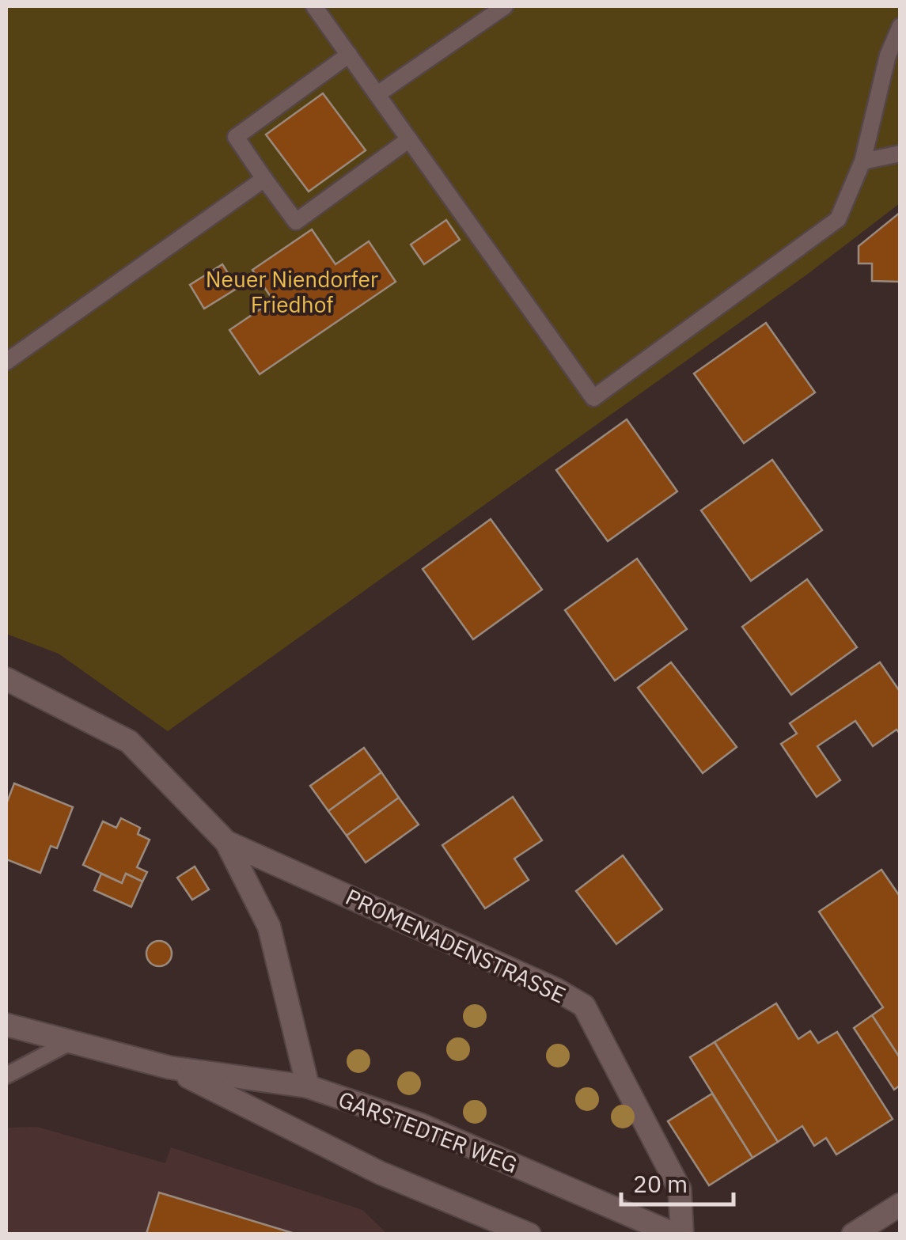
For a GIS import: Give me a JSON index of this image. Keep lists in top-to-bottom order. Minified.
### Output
{"streets":{"street":["PROMENADENSTRASSE","GARSTEDTER WEG"]},"crossings":[["PROMENADENSTRASSE","GARSTEDTER WEG"]],"parks":["Neuer Niendorfer Friedhof"],"scale_bar":"20 m"}
